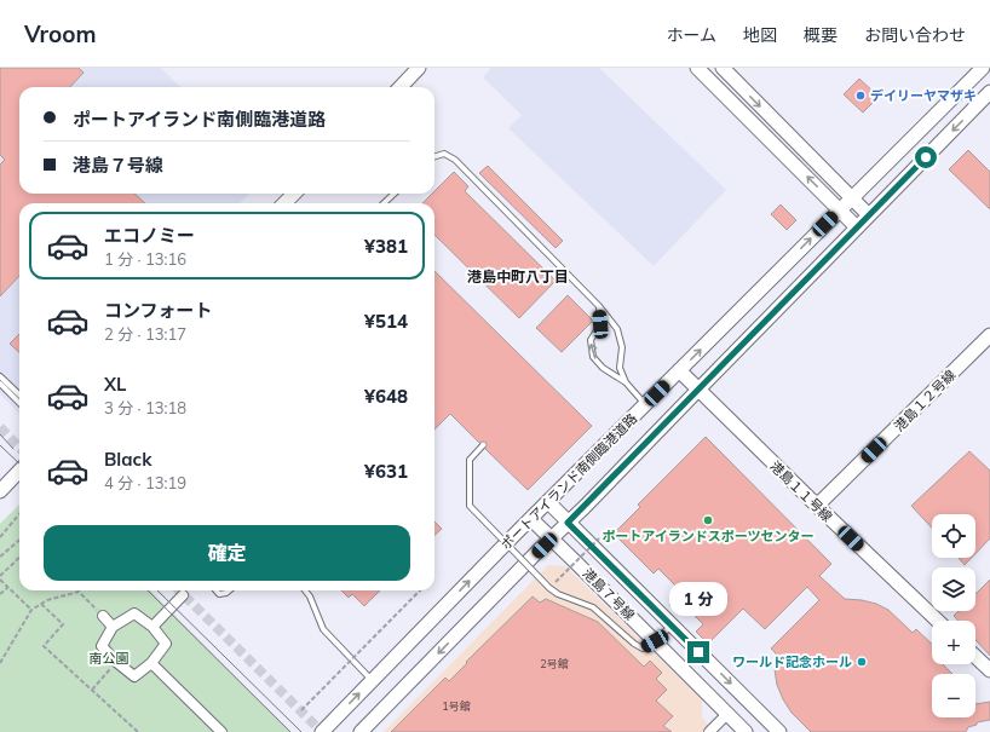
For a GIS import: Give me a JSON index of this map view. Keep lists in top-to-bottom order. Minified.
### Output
{"streets":{"street":["港島１２号線","ポートアイランド南側臨港道路","港島１１号線","港島７号線"]},"crossings":[["港島１２号線","港島１１号線"],["ポートアイランド南側臨港道路","港島１１号線"],["ポートアイランド南側臨港道路","港島７号線"]],"districts":["港島中町八丁目"],"parks":["南公園"],"places":["デイリーヤマザキ","ポートアイランドスポーツセンター","ワールド記念ホール"],"house_numbers":["2号館","1号館"],"page":{"header":"Vroom","nav":["ホーム","地図","概要","お問い合わせ"],"banner":["ポートアイランド南側臨港道路","港島７号線"],"list":[{"name":"エコノミー","note":"1 分 · 13:16","value":"¥381"},{"name":"コンフォート","note":"2 分 · 13:17","value":"¥514"},{"name":"XL","note":"3 分 · 13:18","value":"¥648"},{"name":"Black","note":"4 分 · 13:19","value":"¥631"}],"map_buttons":["+","−"],"buttons":"確定","bubble":"1 分"}}
